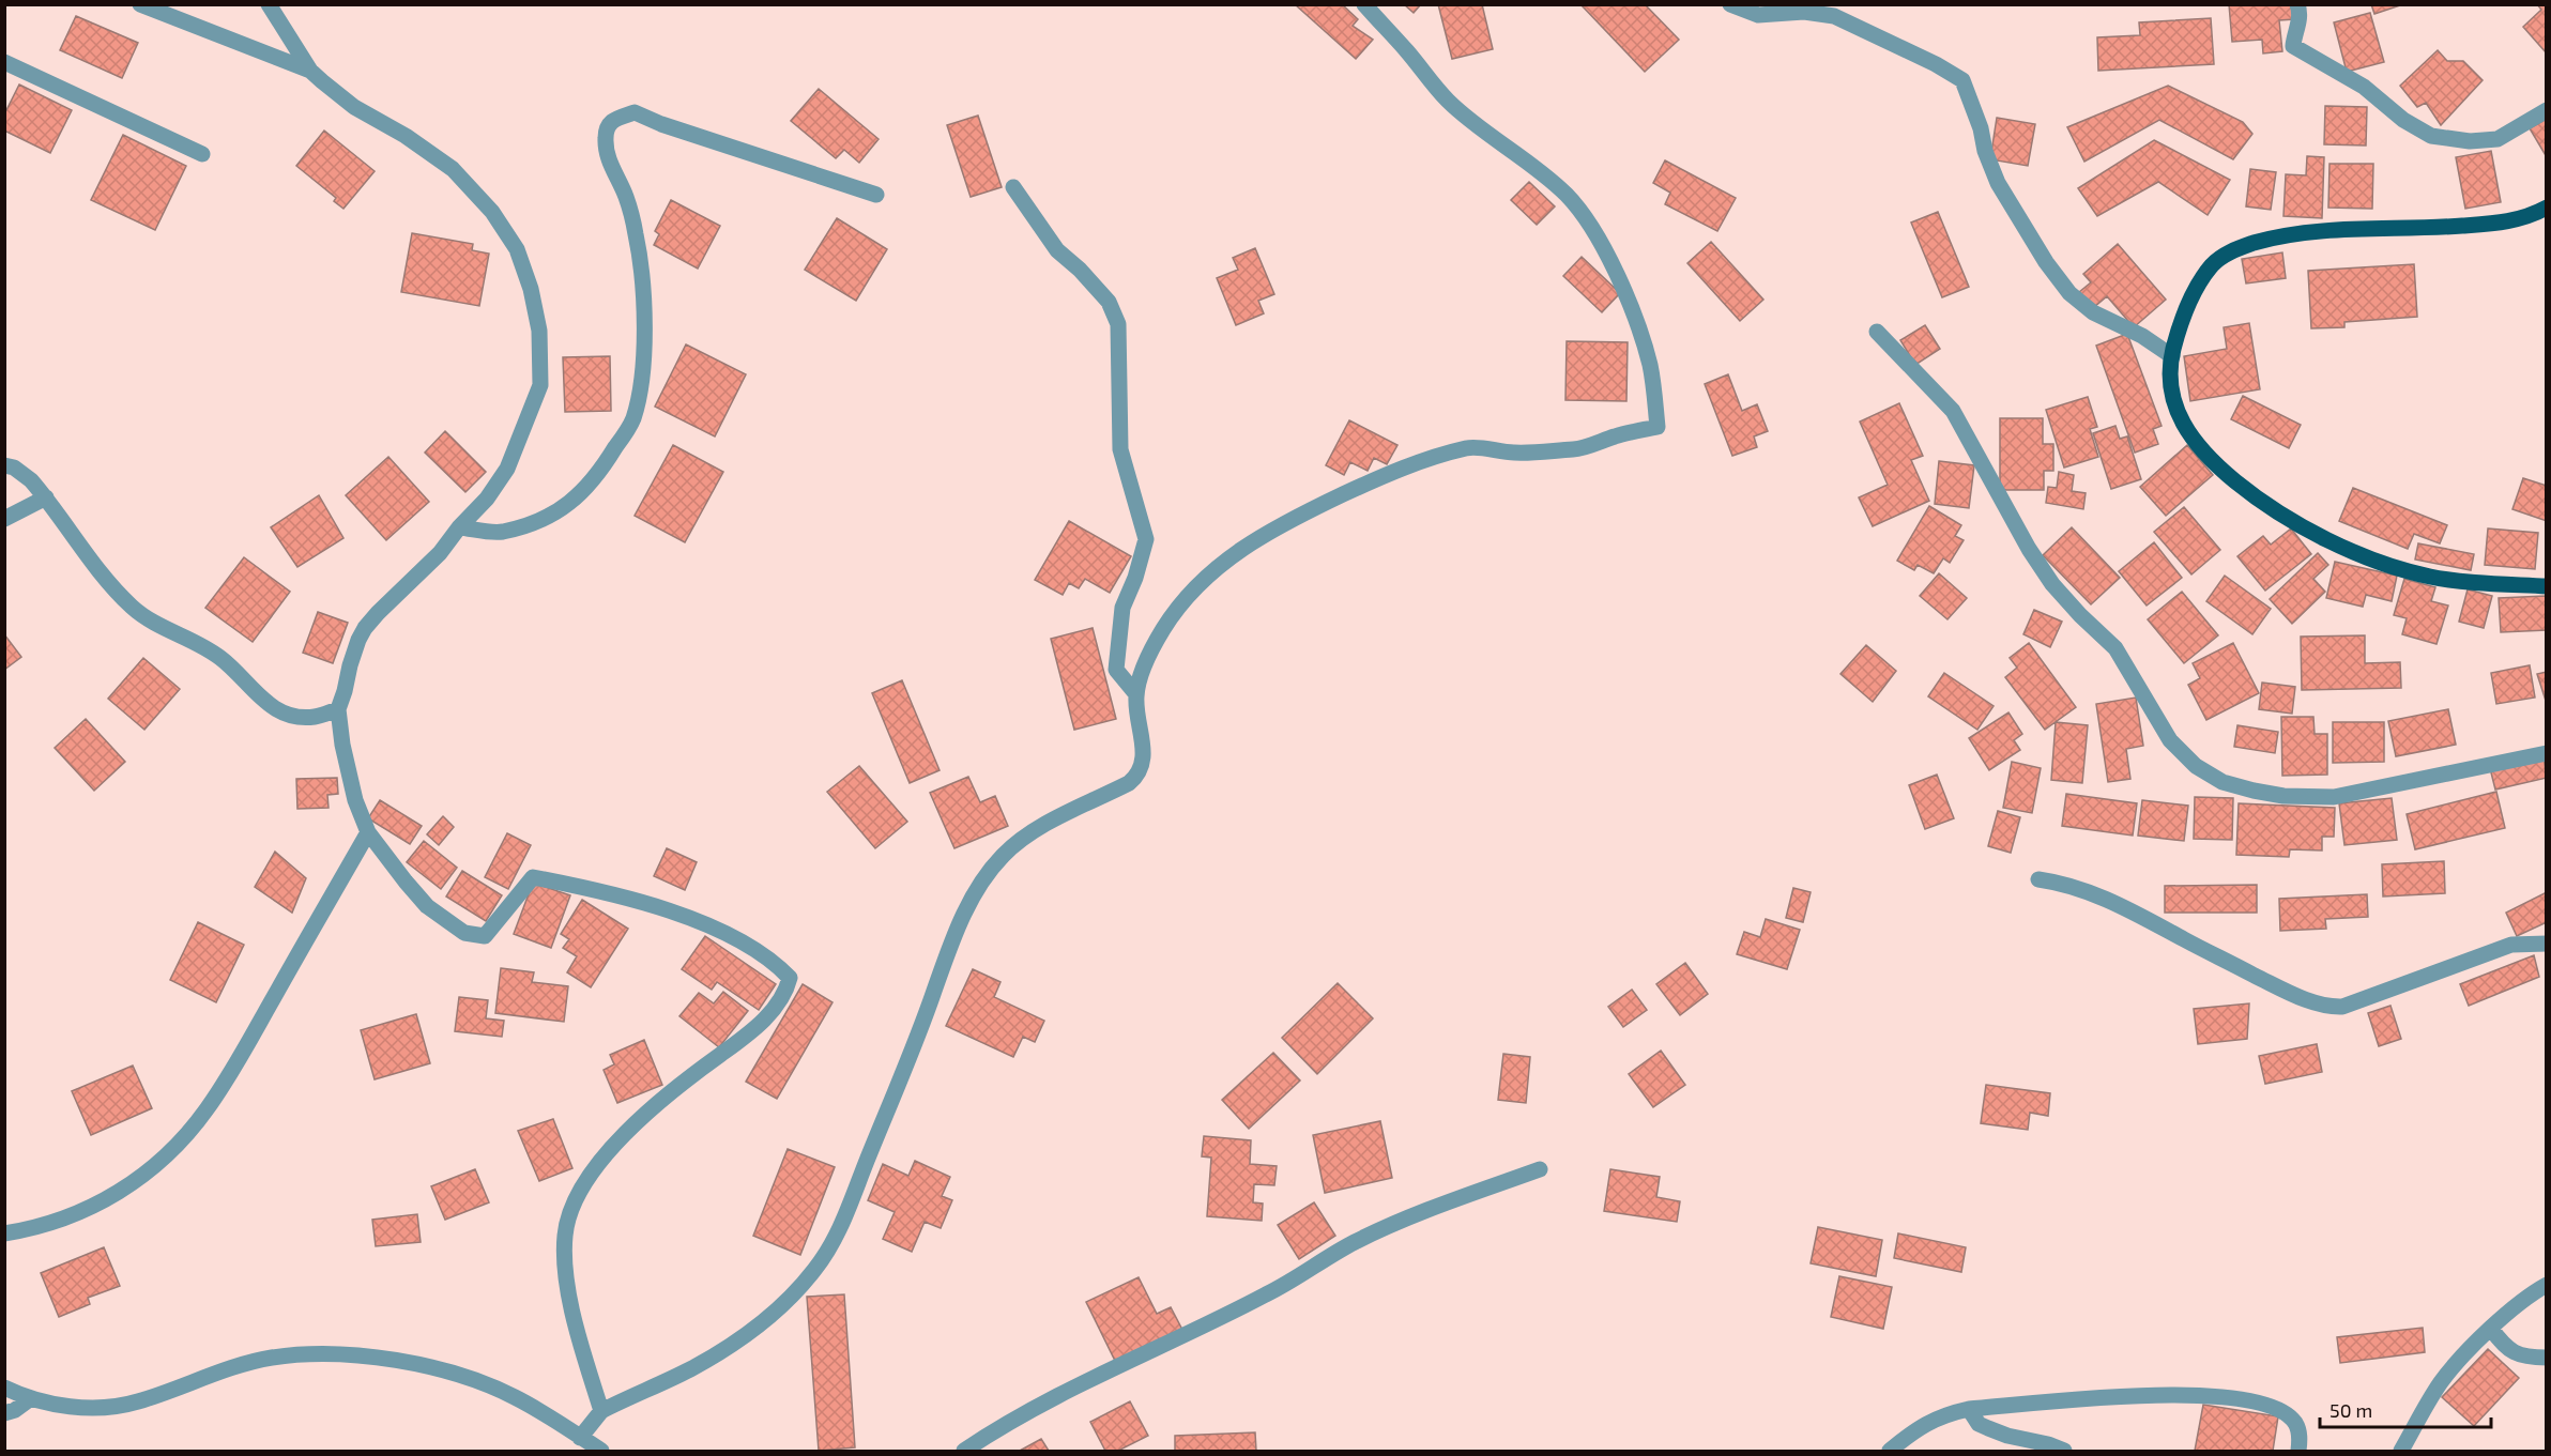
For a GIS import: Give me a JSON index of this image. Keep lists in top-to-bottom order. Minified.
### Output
{"scale_bar":"50 m"}
